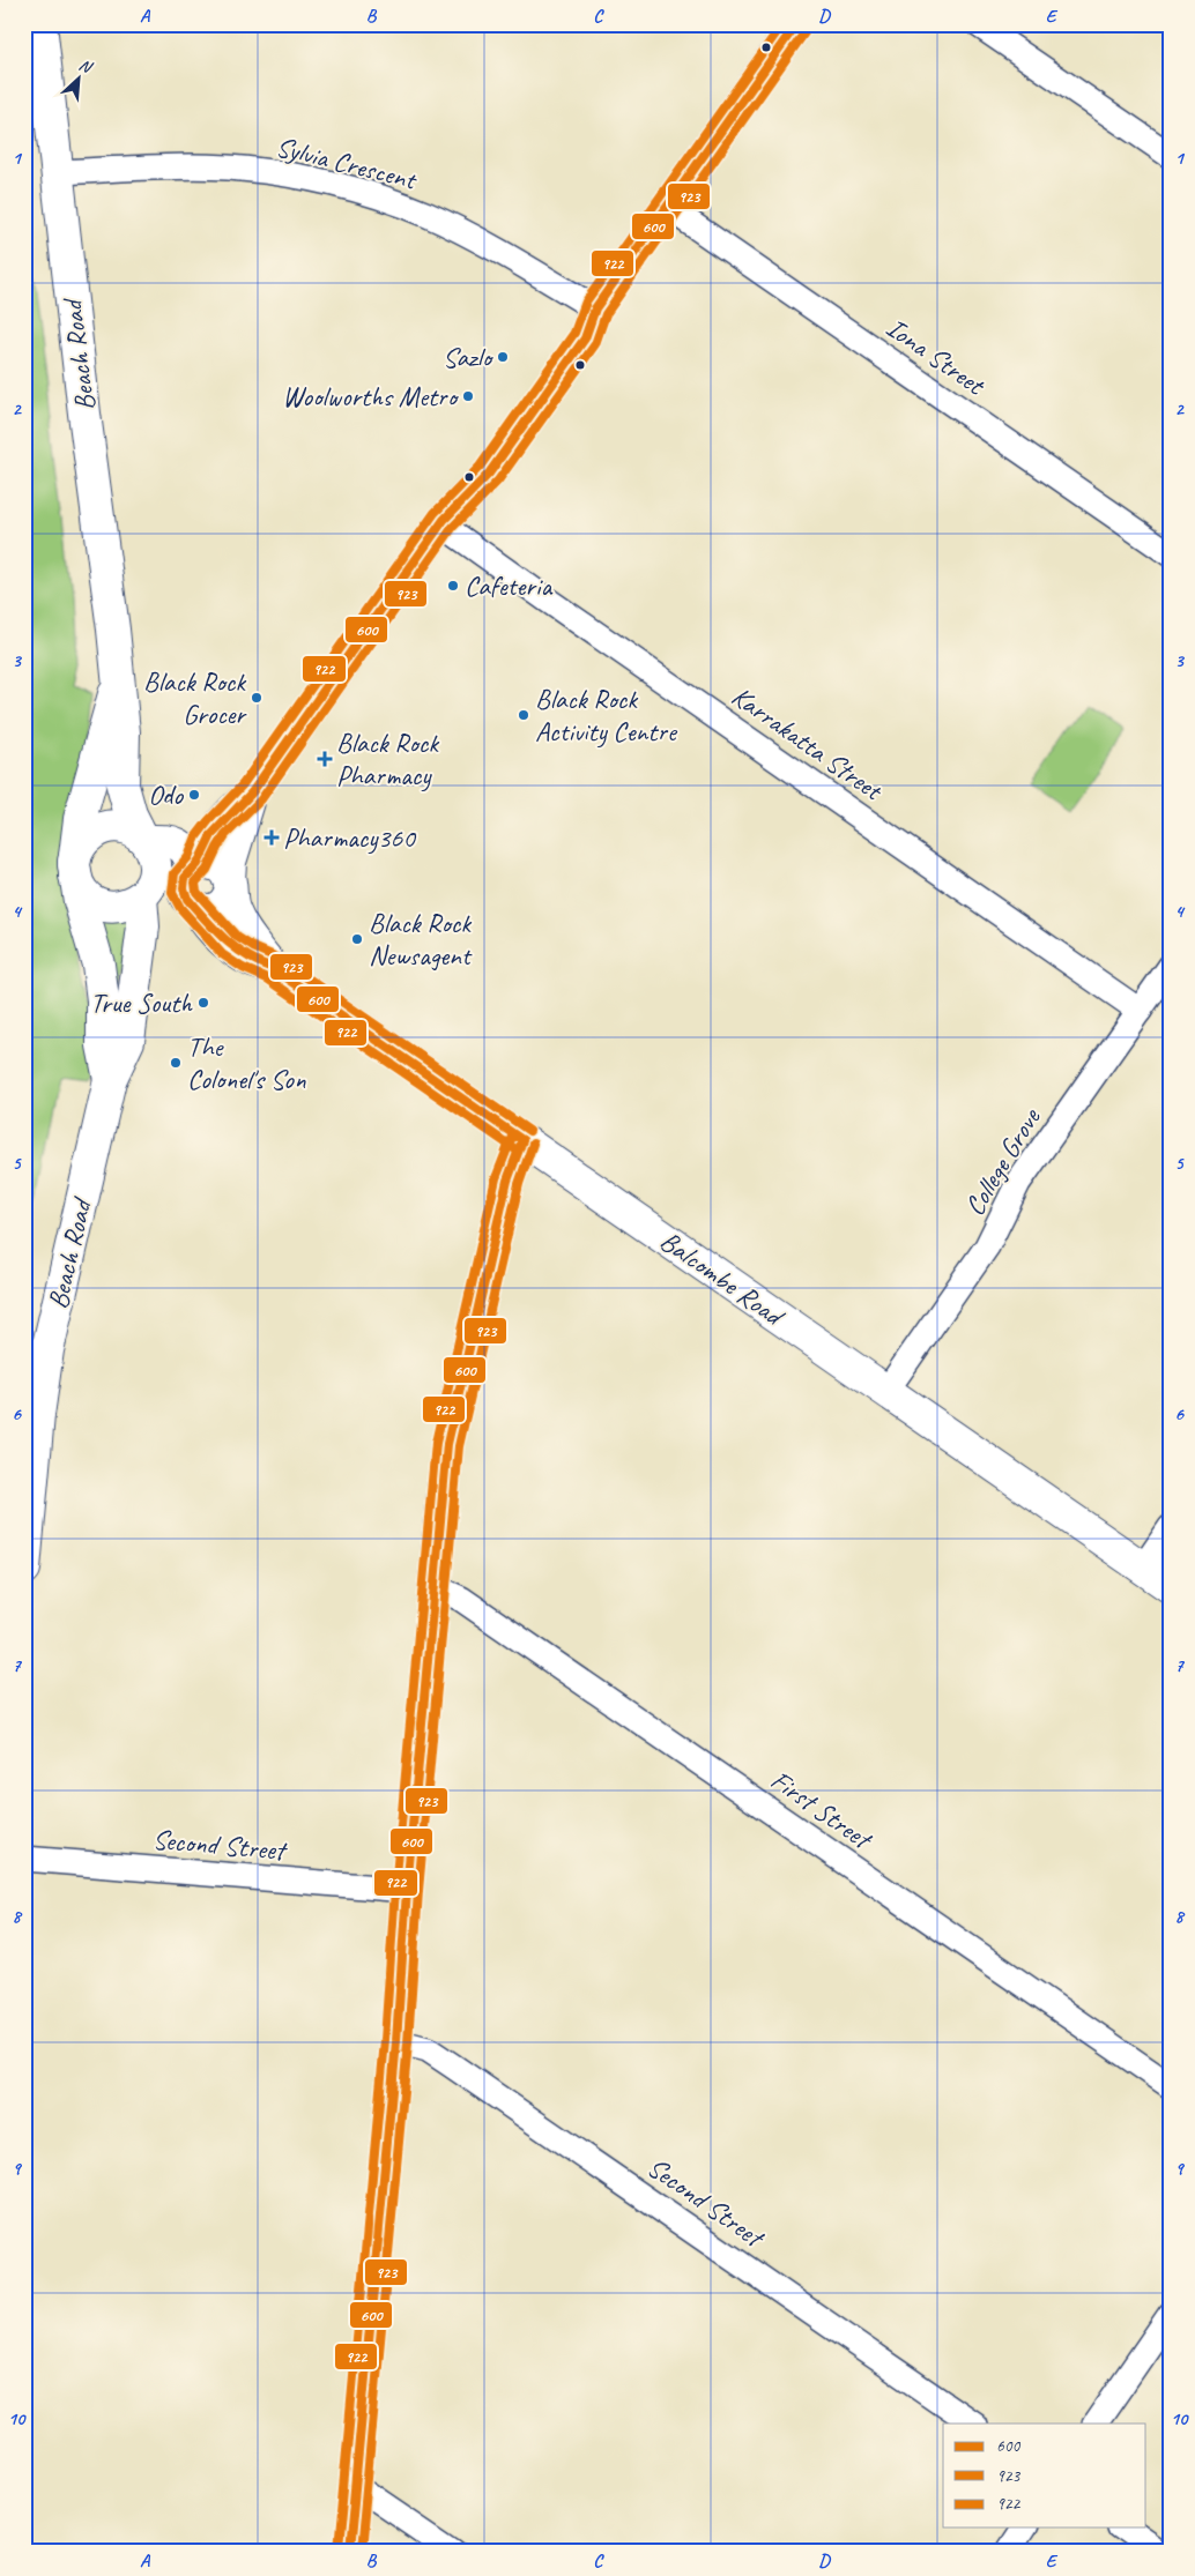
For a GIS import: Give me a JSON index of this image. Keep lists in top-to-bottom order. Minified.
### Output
{"streets":{"main road":["Beach Road","Balcombe Road"],"street":["Sylvia Crescent","Iona Street","Karrakatta Street","College Grove","First Street","Second Street"]},"crossings":[["Sylvia Crescent","Beach Road"],["Karrakatta Street","College Grove"],["College Grove","Balcombe Road"]],"places":{"other":["Sazlo","Woolworths Metro","Cafeteria","Black Rock Grocer","Black Rock Activity Centre","Odo","Black Rock Newsagent","True South","The Colonel's Son"],"health":["Black Rock Pharmacy","Pharmacy360"]},"lines":["transit line 600","transit line 922","transit line 923"],"legend":["600","923","922"],"north":"top right","grid":{"columns":["A","B","C","D","E"],"rows":["1","2","3","4","5","6","7","8","9","10"]}}
